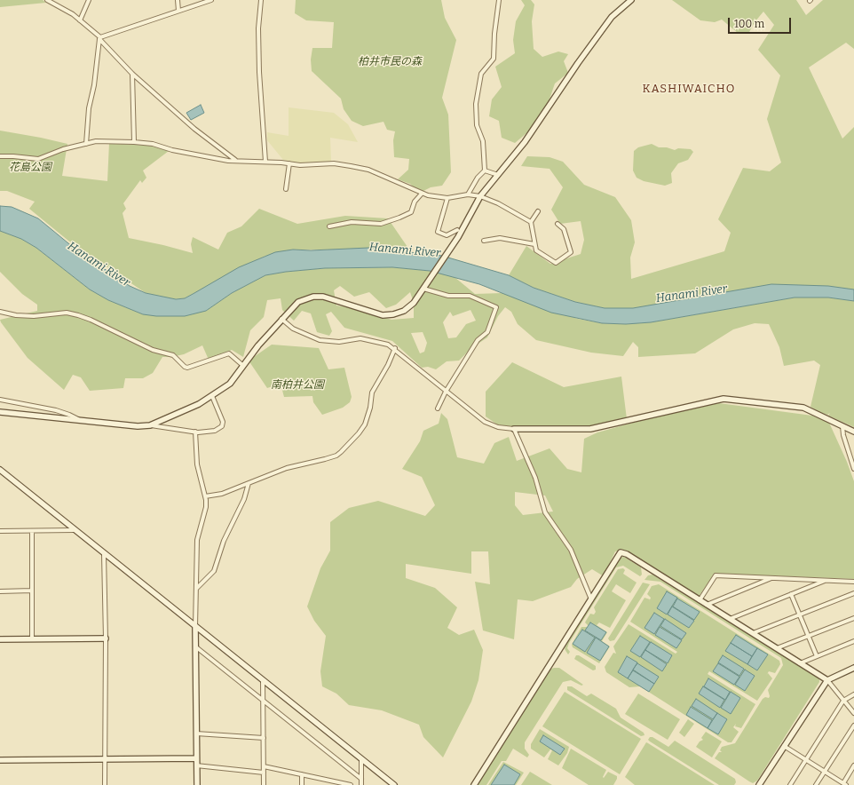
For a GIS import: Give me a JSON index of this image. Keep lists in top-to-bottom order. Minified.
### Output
{"districts":["KASHIWAICHO"],"water":["Hanami River"],"parks":["柏井市民の森","花島公園","南柏井公園"],"scale_bar":"100 m"}
